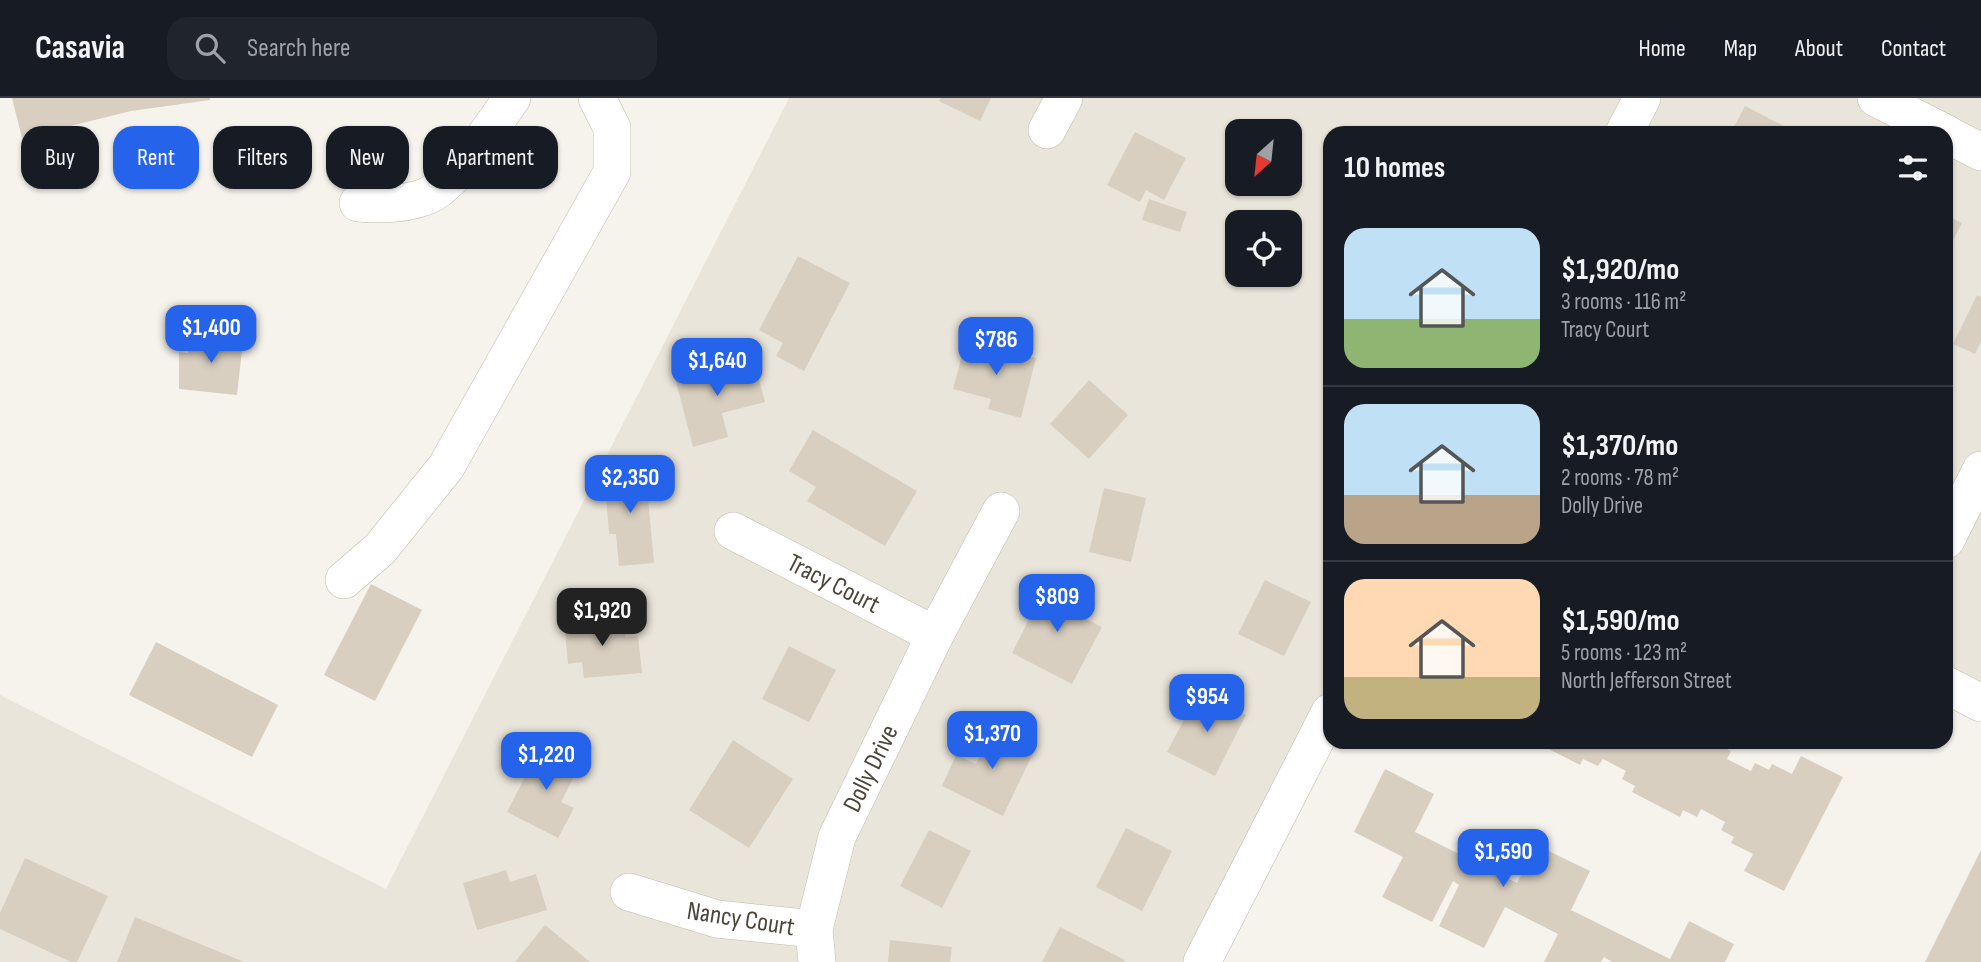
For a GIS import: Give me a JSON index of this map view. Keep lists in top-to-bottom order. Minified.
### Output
{"streets":{"street":["Tracy Court","Dolly Drive","Nancy Court"]},"crossings":[["Tracy Court","Dolly Drive"],["Dolly Drive","Nancy Court"]],"north":"bottom left","page":{"header":"Casavia","search":"Search here","nav":["Home","Map","About","Contact"],"chip":["Buy","Rent","Filters","New","Apartment"],"heading":"10 homes","list":[{"name":"$1,920/mo","note":"3 rooms · 116 m² · Tracy Court"},{"name":"$1,370/mo","note":"2 rooms · 78 m² · Dolly Drive"},{"name":"$1,590/mo","note":"5 rooms · 123 m² · North Jefferson Street"}],"price":["$1,400","$786","$1,640","$2,350","$809","$1,920","$954","$1,370","$1,220","$1,590"]}}
